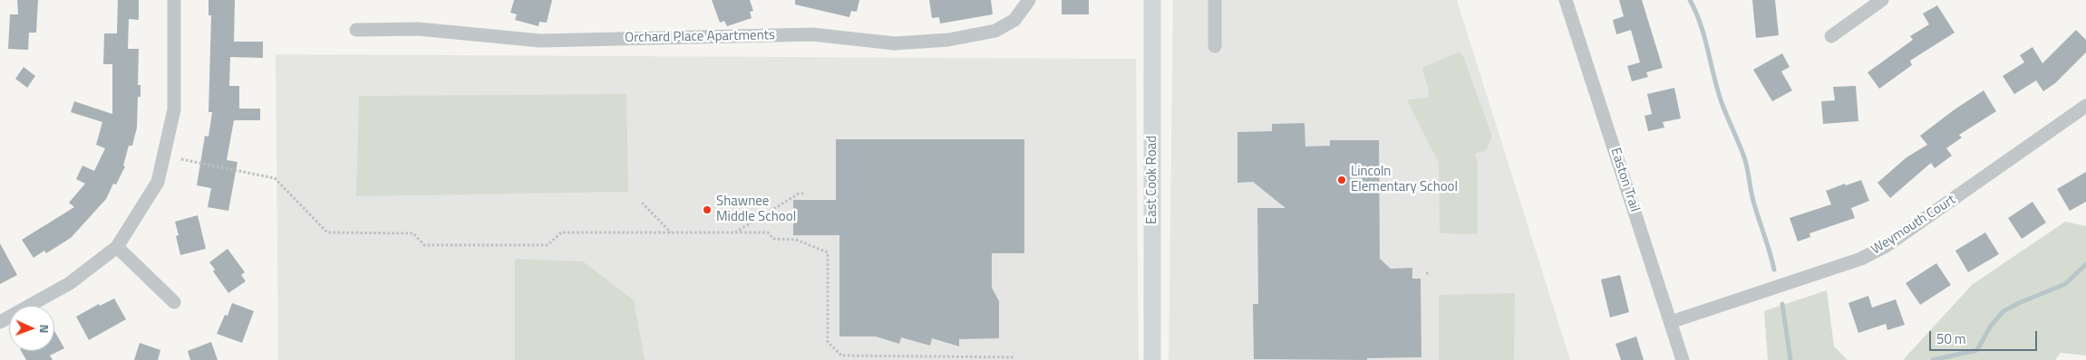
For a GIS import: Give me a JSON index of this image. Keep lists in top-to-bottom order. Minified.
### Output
{"streets":{"main road":["East Cook Road"],"street":["Orchard Place Apartments","Easton Trail","Weymouth Court"]},"crossings":[["Easton Trail","Weymouth Court"]],"places":["Lincoln Elementary School","Shawnee Middle School"],"scale_bar":"50 m","north":"right"}
